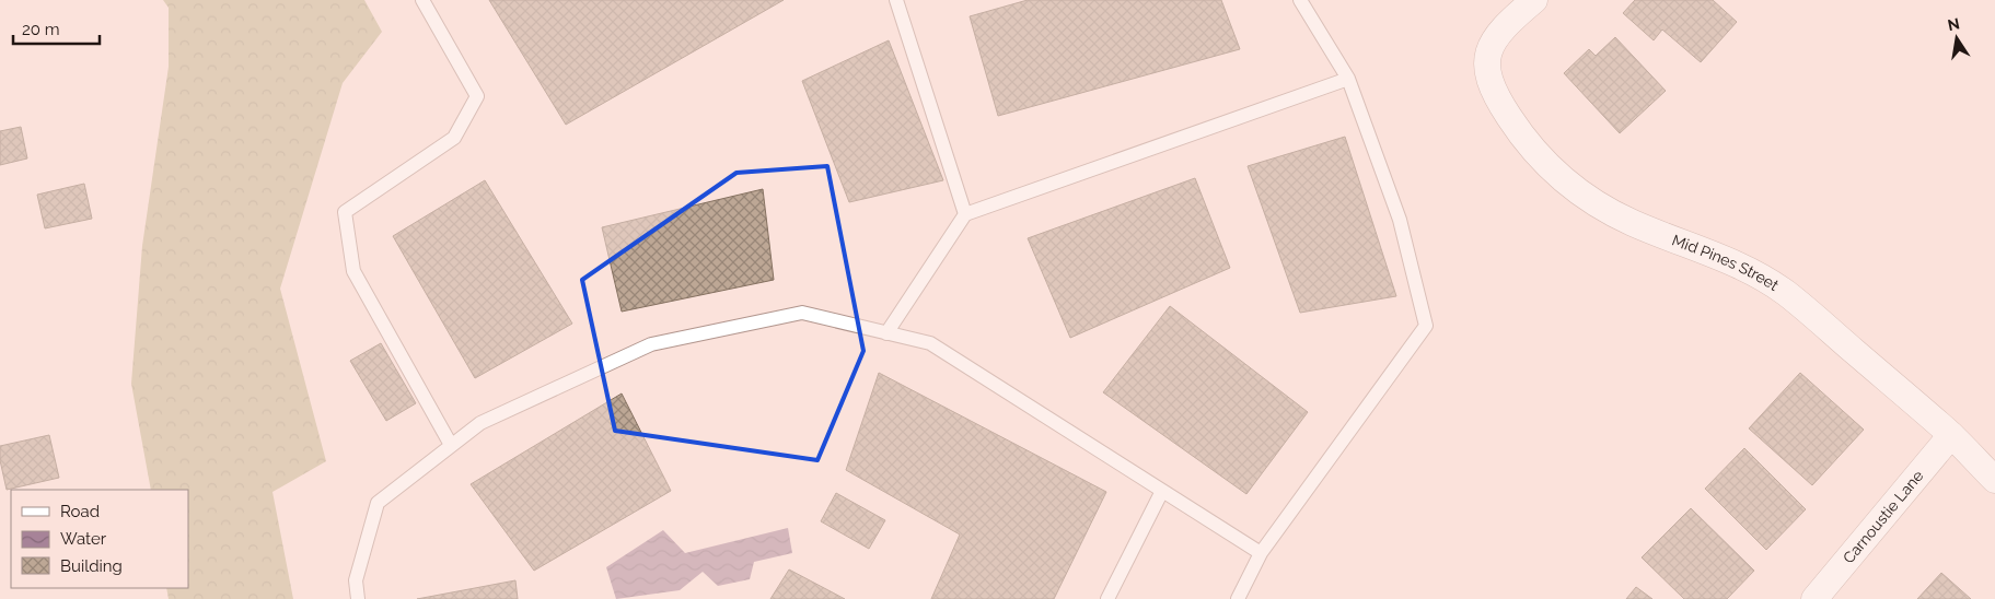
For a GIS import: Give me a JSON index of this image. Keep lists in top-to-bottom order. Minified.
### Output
{"streets":{"street":["Mid Pines Street","Carnoustie Lane"]},"crossings":[["Mid Pines Street","Carnoustie Lane"]],"legend":["Road","Water","Building"],"scale_bar":"20 m","north":"top"}
